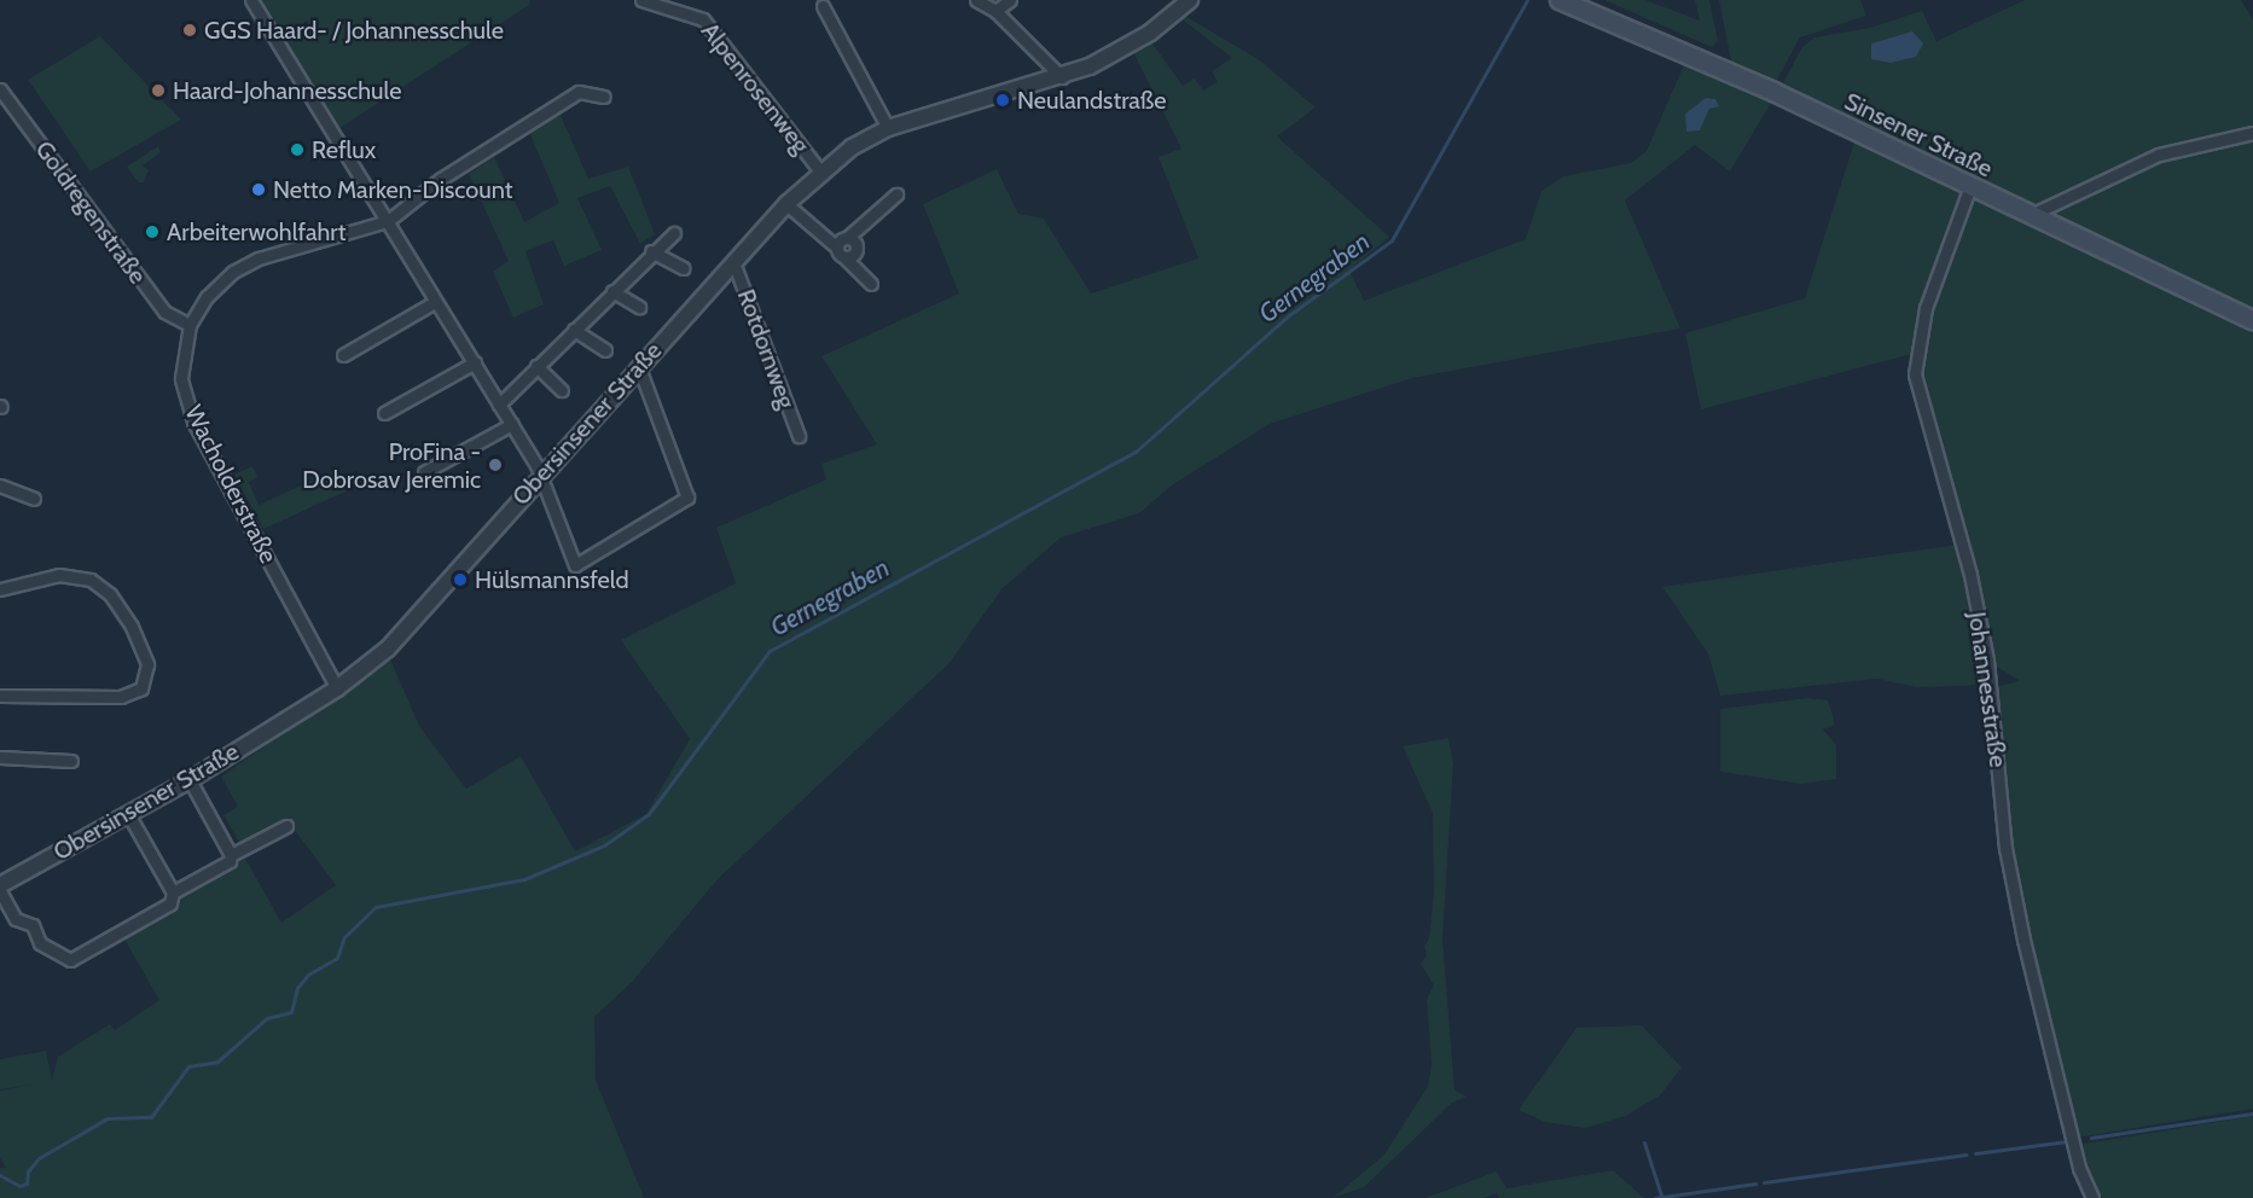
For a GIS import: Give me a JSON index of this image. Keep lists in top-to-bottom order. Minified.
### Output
{"streets":{"main road":["Sinsener Straße"],"street":["Alpenrosenweg","Goldregenstraße","Rotdornweg","Obersinsener Straße","Wacholderstraße","Johannesstraße"]},"crossings":[["Alpenrosenweg","Obersinsener Straße"],["Sinsener Straße","Johannesstraße"],["Goldregenstraße","Wacholderstraße"],["Rotdornweg","Obersinsener Straße"],["Obersinsener Straße","Wacholderstraße"]],"water":["Gernegraben"],"places":["GGS Haard- / Johannesschule","Haard-Johannesschule","Neulandstraße","Reflux","Netto Marken-Discount","Arbeiterwohlfahrt","ProFina - Dobrosav Jeremic","Hülsmannsfeld"]}
